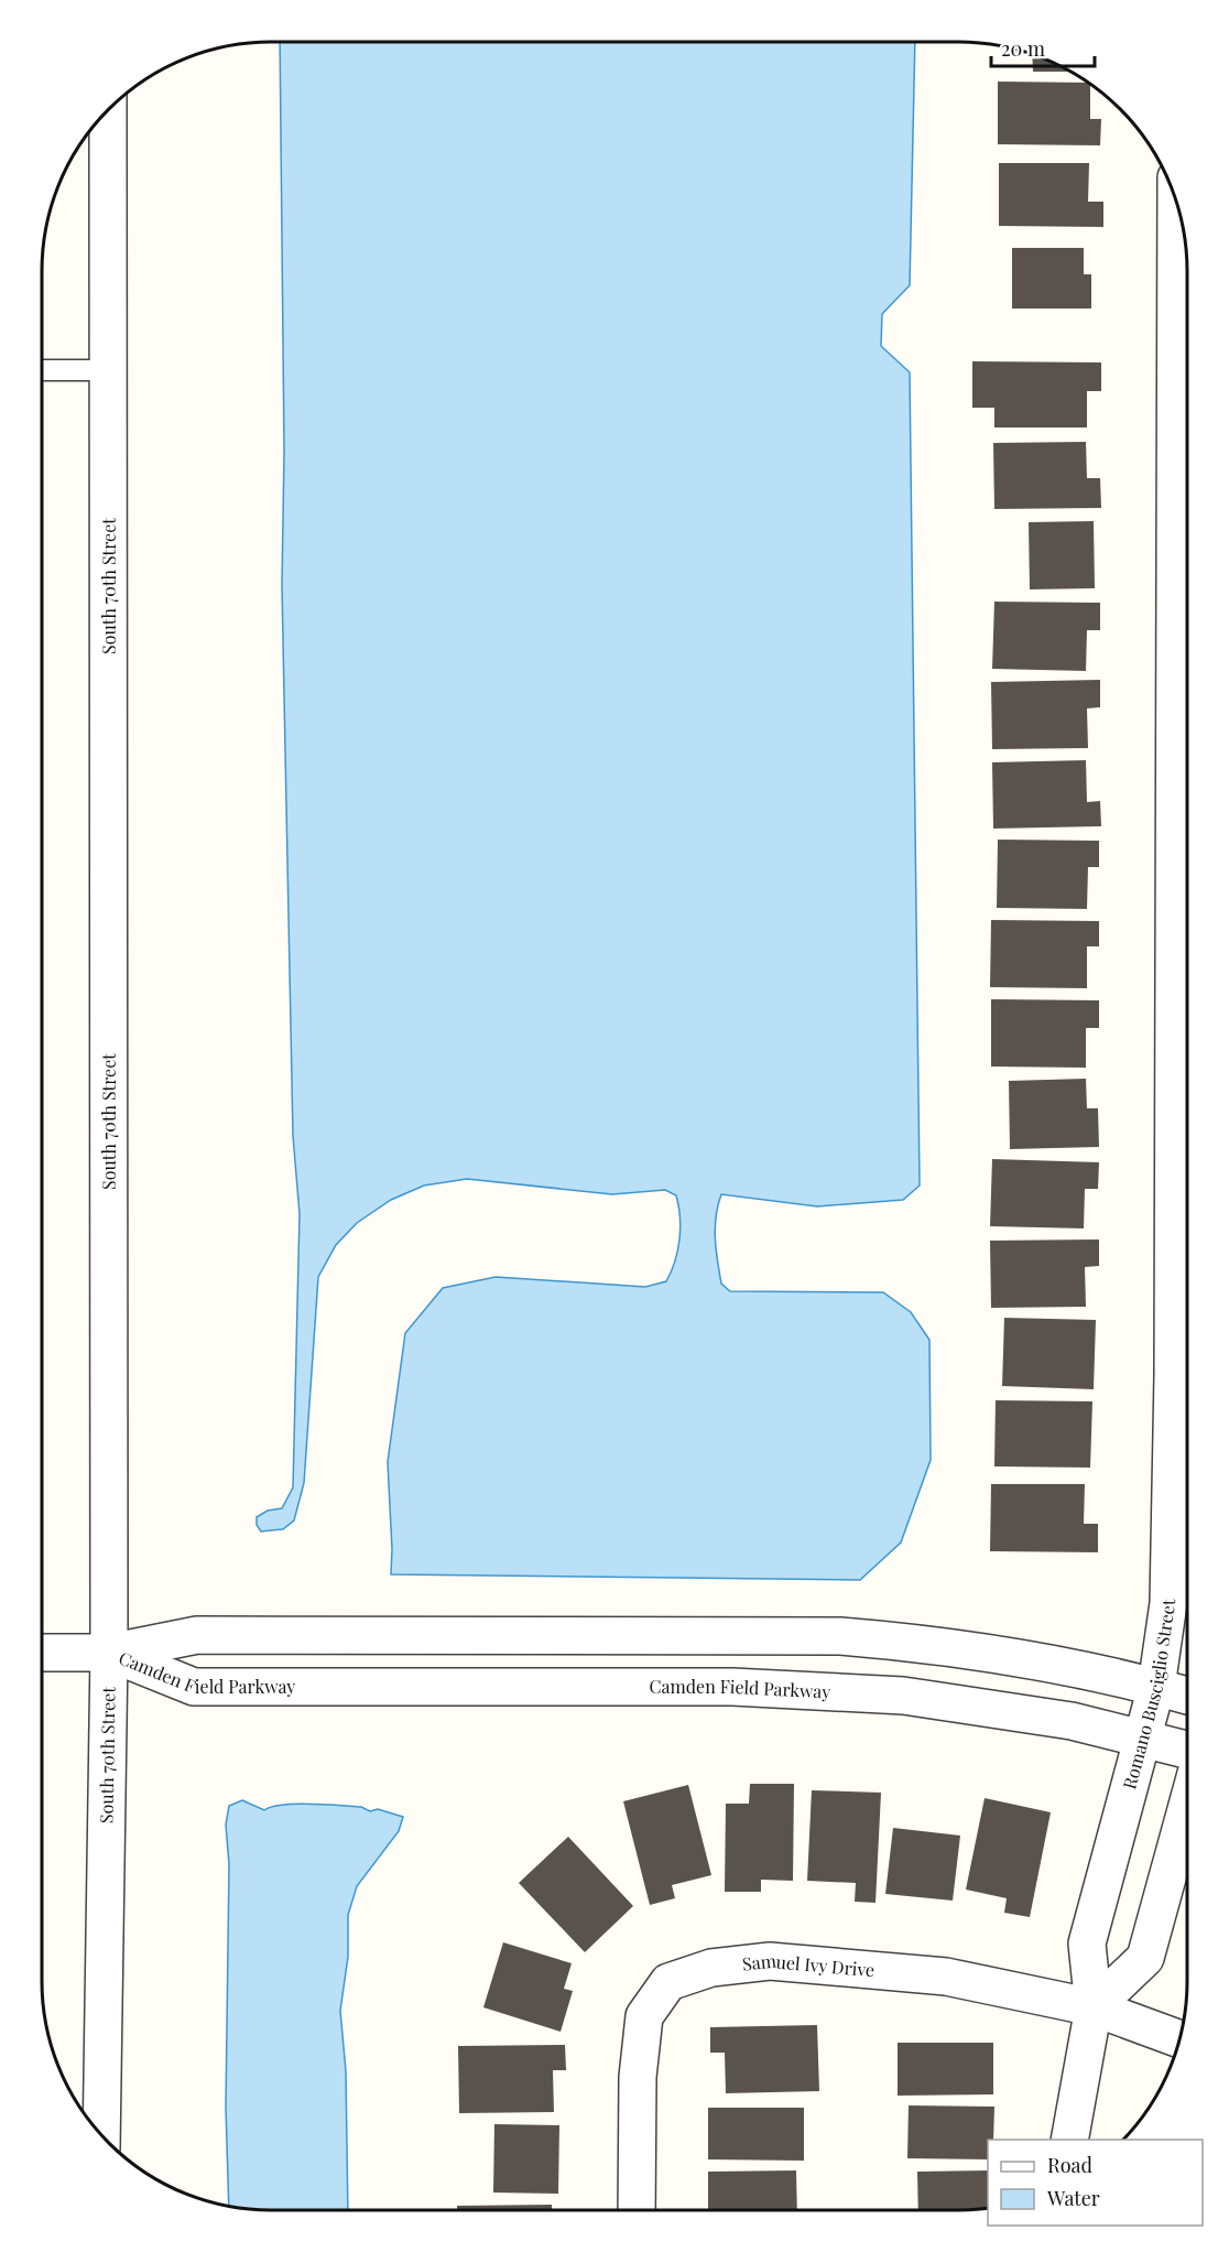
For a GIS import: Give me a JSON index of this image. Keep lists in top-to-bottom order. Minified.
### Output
{"streets":{"street":["South 70th Street","Camden Field Parkway","Romano Busciglio Street","Samuel Ivy Drive"]},"crossings":[["South 70th Street","Camden Field Parkway"],["Camden Field Parkway","Romano Busciglio Street"],["Romano Busciglio Street","Samuel Ivy Drive"]],"legend":["Road","Water"],"scale_bar":"20 m"}
